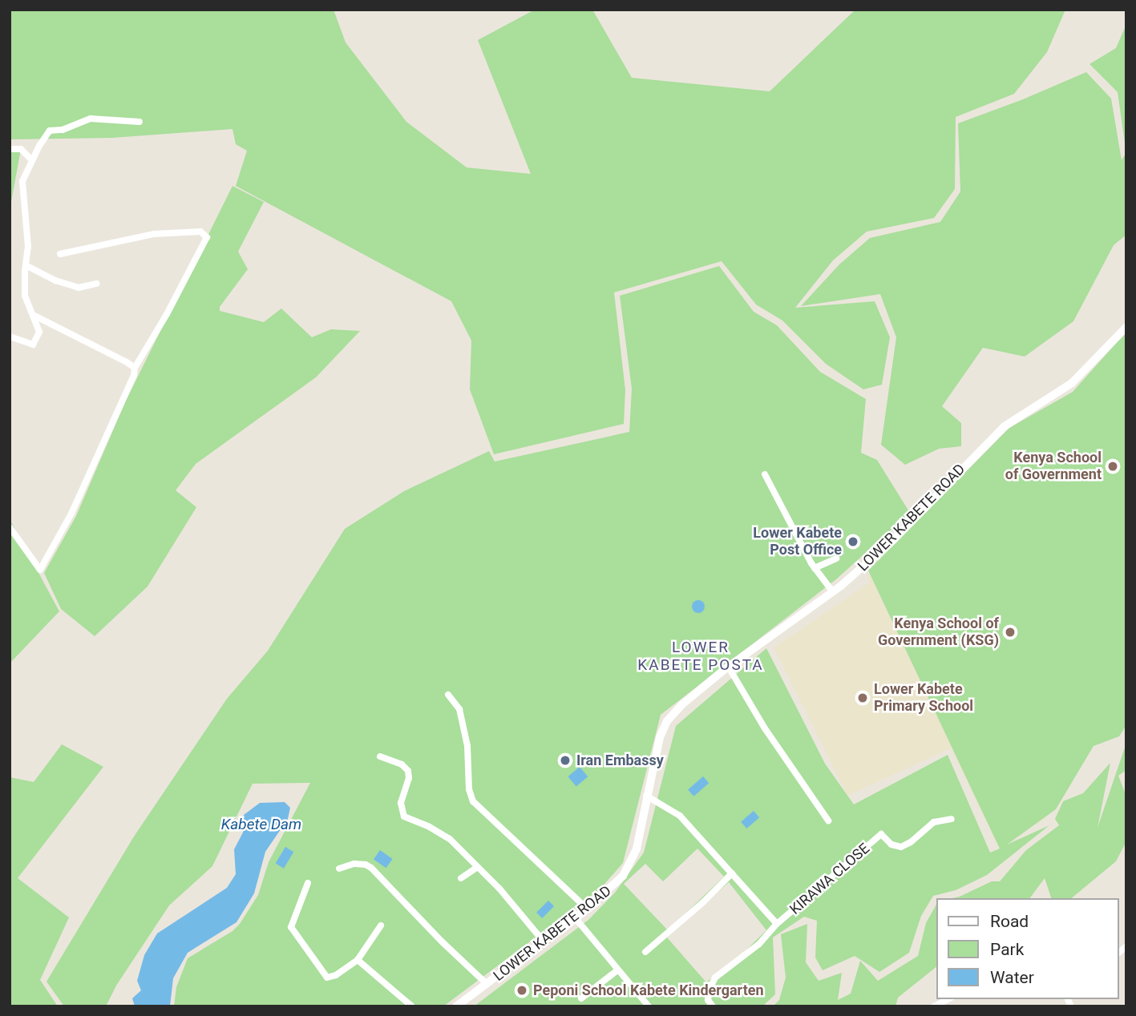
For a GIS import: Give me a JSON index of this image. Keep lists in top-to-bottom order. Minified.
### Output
{"streets":{"main road":["LOWER KABETE ROAD"],"street":["KIRAWA CLOSE"]},"crossings":[["LOWER KABETE ROAD","KIRAWA CLOSE"]],"districts":["LOWER KABETE POSTA"],"water":["Kabete Dam"],"places":["Kenya School of Government","Lower Kabete Post Office","Kenya School of Government (KSG)","Lower Kabete Primary School","Iran Embassy","Peponi School Kabete Kindergarten"],"legend":["Road","Park","Water"]}
